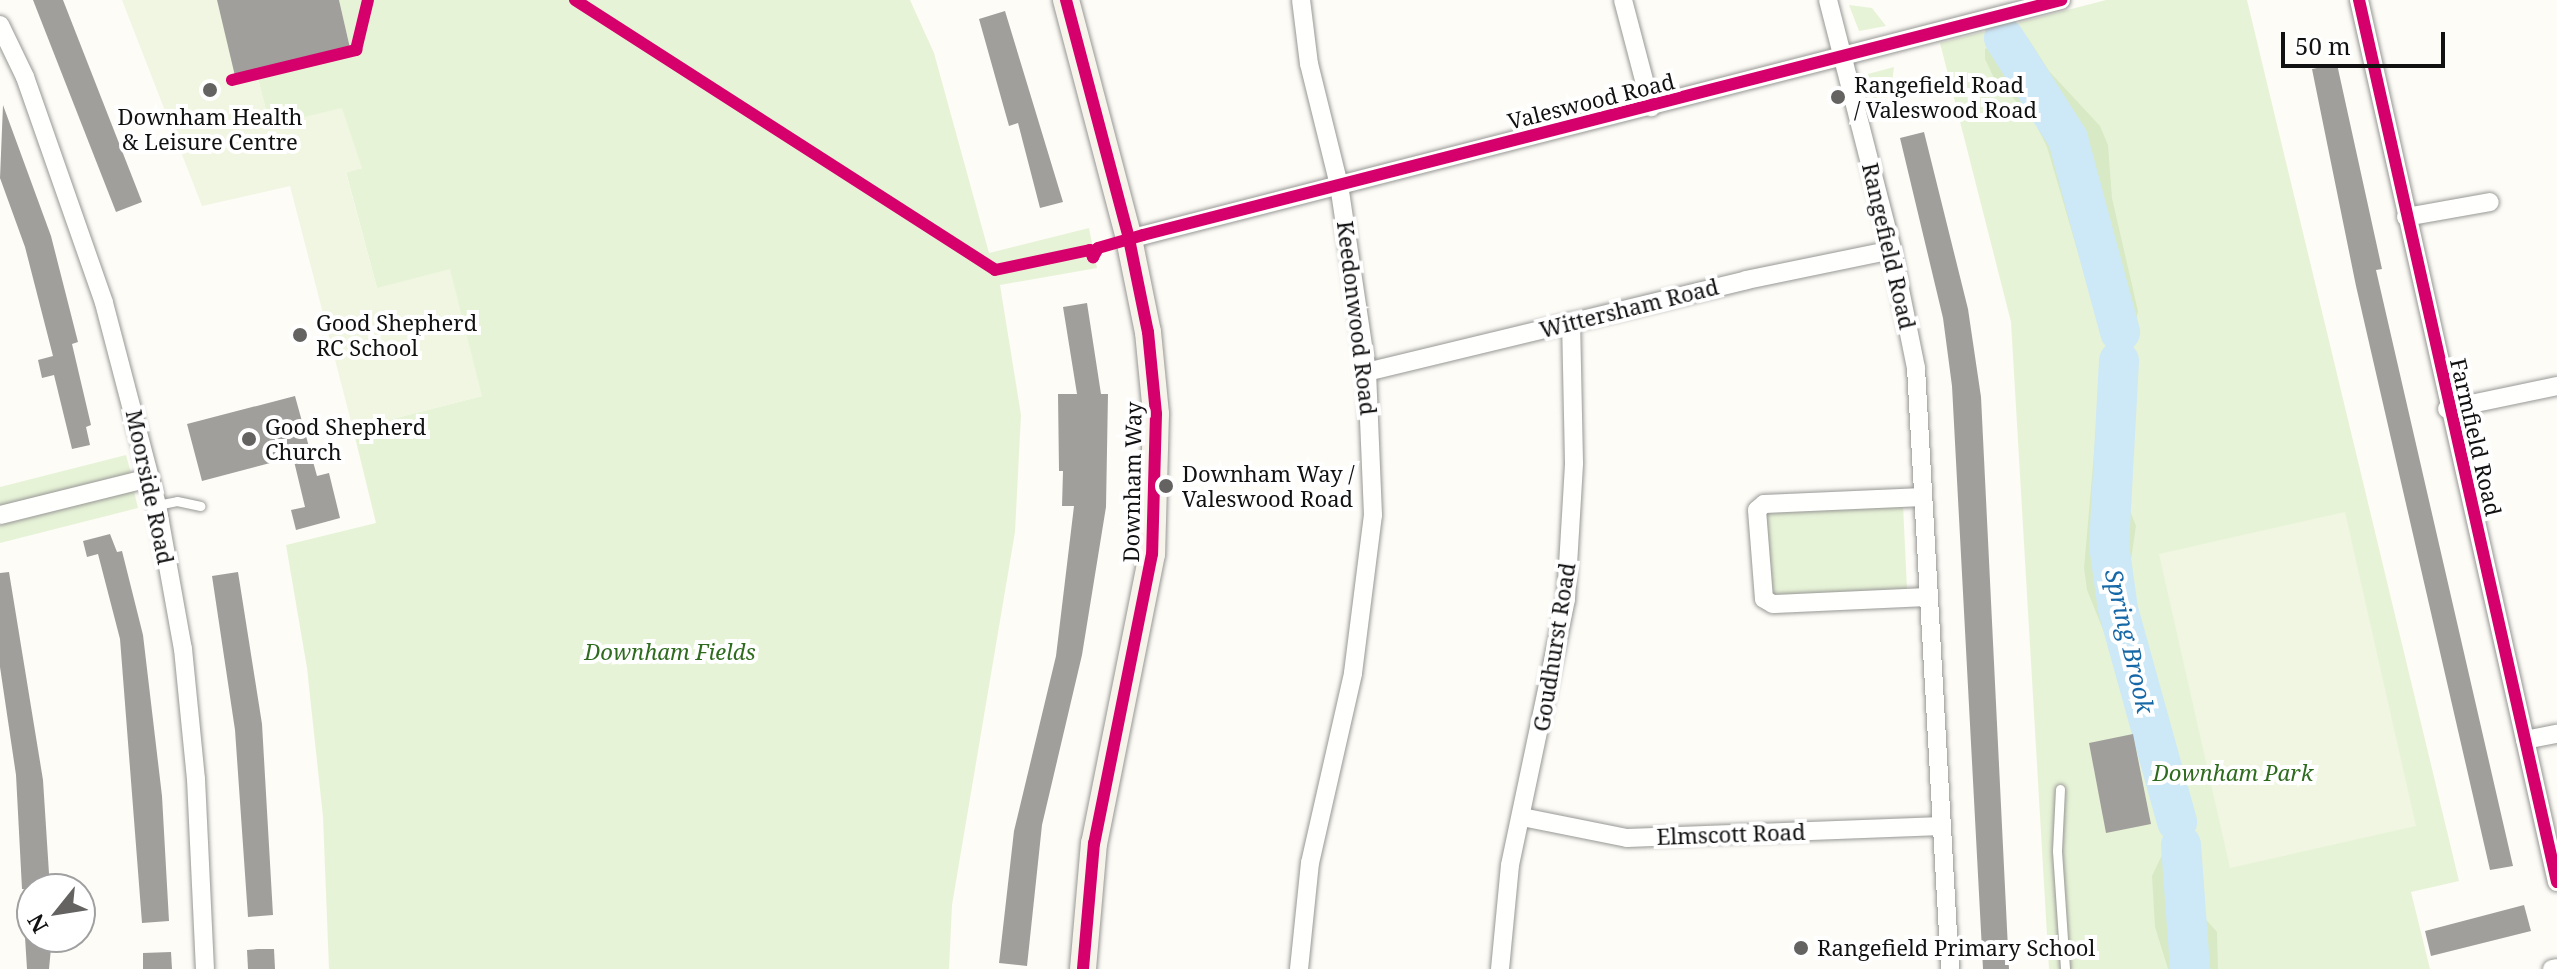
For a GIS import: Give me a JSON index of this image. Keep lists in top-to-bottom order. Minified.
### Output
{"streets":{"street":["Valeswood Road","Rangefield Road","Wittersham Road","Keedonwood Road","Farmfield Road","Downham Way","Moorside Road","Goudhurst Road","Elmscott Road"]},"crossings":[["Valeswood Road","Rangefield Road"],["Valeswood Road","Keedonwood Road"],["Valeswood Road","Downham Way"],["Rangefield Road","Wittersham Road"],["Rangefield Road","Elmscott Road"],["Wittersham Road","Keedonwood Road"],["Wittersham Road","Goudhurst Road"],["Goudhurst Road","Elmscott Road"]],"water":["Spring Brook"],"parks":["Downham Fields","Downham Park"],"places":["Downham Health & Leisure Centre","Rangefield Road / Valeswood Road","Good Shepherd RC School","Good Shepherd Church","Downham Way / Valeswood Road","Rangefield Primary School"],"scale_bar":"50 m","north":"bottom left"}
